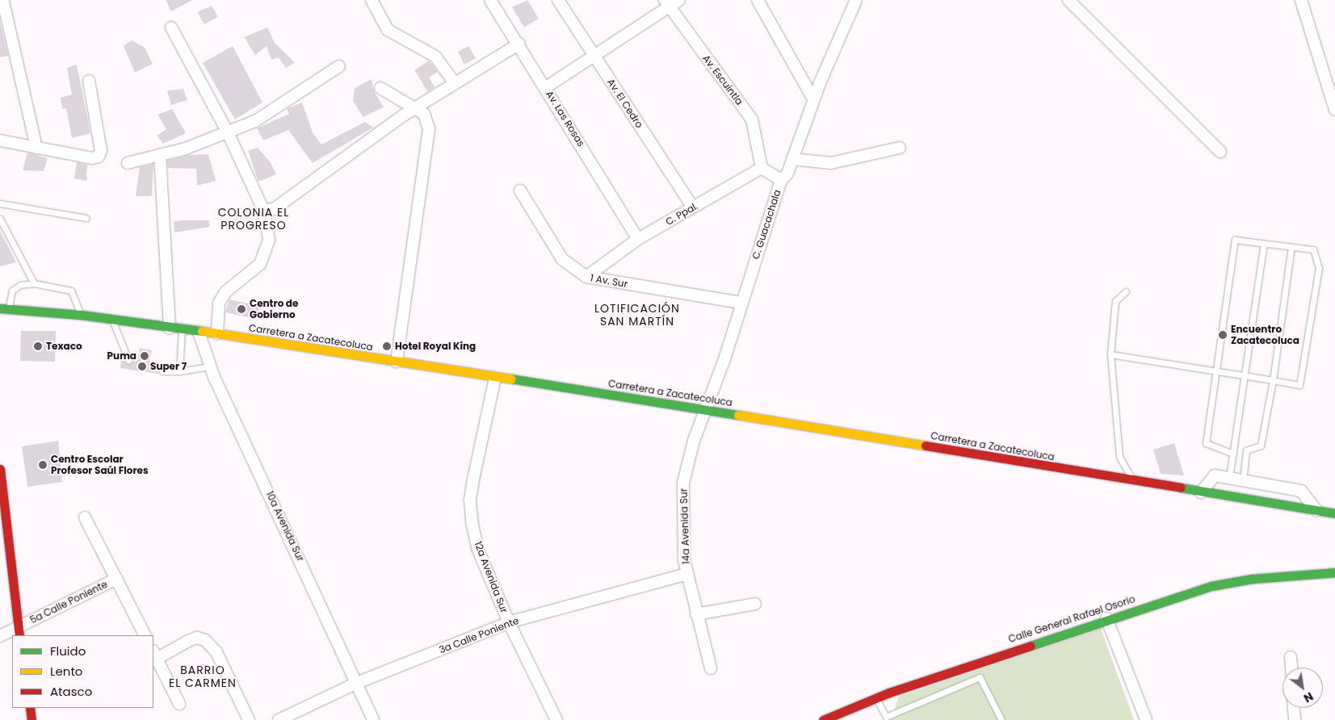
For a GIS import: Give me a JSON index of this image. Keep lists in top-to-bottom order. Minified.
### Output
{"streets":{"main road":["Carretera a Zacatecoluca","Calle General Rafael Osorio"],"street":["Av. Escuintla","Av. El Cedro","Av. Las Rosas","C. Ppal.","C. Guacachala","1 Av. Sur","10a Avenida Sur","14a Avenida Sur","12a Avenida Sur","5a Calle Poniente","3a Calle Poniente"]},"crossings":[["Av. Escuintla","C. Ppal."],["Av. El Cedro","C. Ppal."],["Av. Las Rosas","C. Ppal."],["C. Ppal.","1 Av. Sur"],["C. Guacachala","1 Av. Sur"],["C. Guacachala","Carretera a Zacatecoluca"],["C. Guacachala","14a Avenida Sur"],["Carretera a Zacatecoluca","10a Avenida Sur"],["Carretera a Zacatecoluca","14a Avenida Sur"],["Carretera a Zacatecoluca","12a Avenida Sur"],["10a Avenida Sur","3a Calle Poniente"],["14a Avenida Sur","3a Calle Poniente"],["12a Avenida Sur","3a Calle Poniente"]],"districts":["COLONIA EL PROGRESO","LOTIFICACIÓN SAN MARTÍN","BARRIO EL CARMEN"],"places":["Centro de Gobierno","Encuentro Zacatecoluca","Texaco","Hotel Royal King","Puma","Super 7","Centro Escolar Profesor Saúl Flores"],"legend":["Fluido","Lento","Atasco"],"north":"bottom right"}
